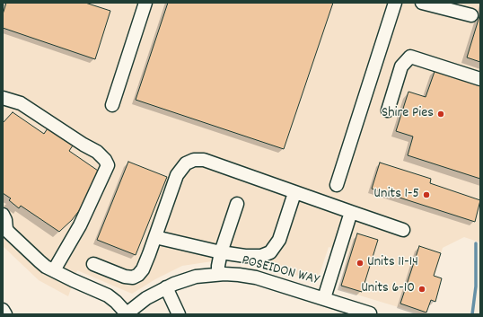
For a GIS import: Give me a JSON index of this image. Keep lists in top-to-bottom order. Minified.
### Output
{"streets":{"street":["POSEIDON WAY"]},"places":["Shire Pies","Units 1-5","Units 11-14","Units 6-10"]}
